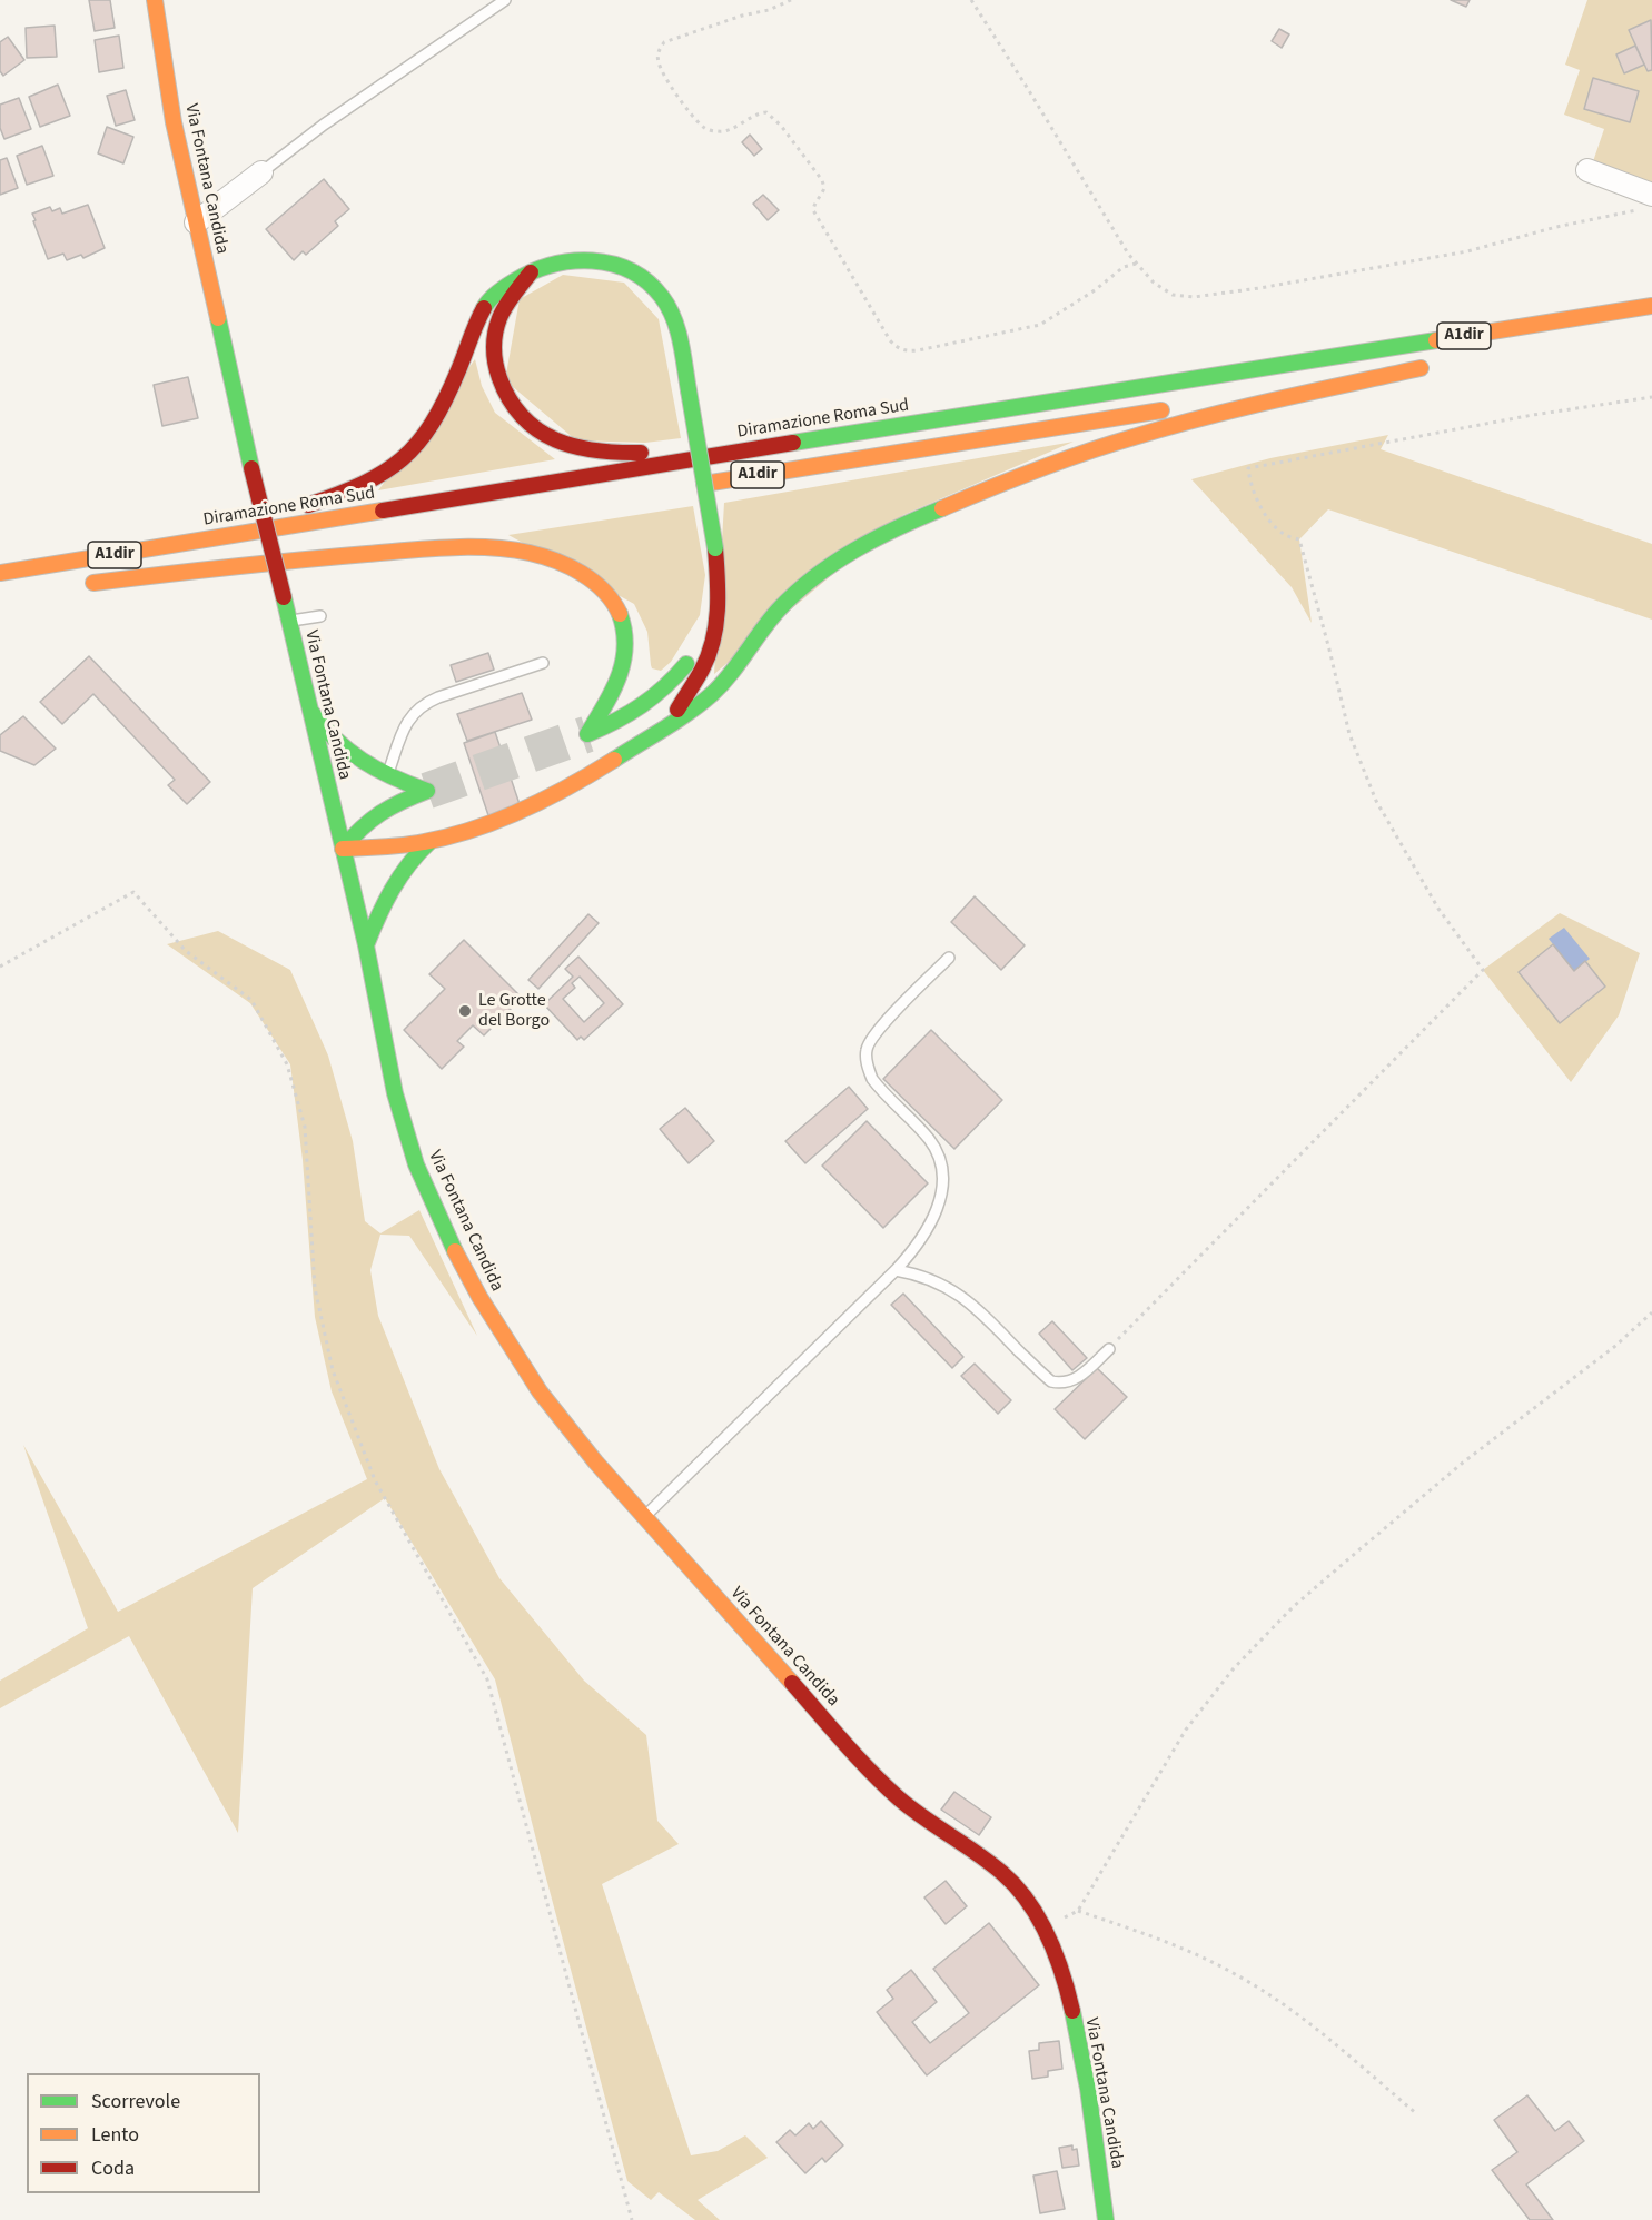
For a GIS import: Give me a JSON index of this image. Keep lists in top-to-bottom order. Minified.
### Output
{"streets":{"main road":["Via Fontana Candida","A1dir","Diramazione Roma Sud"]},"places":["Le Grotte del Borgo"],"legend":["Scorrevole","Lento","Coda"]}
